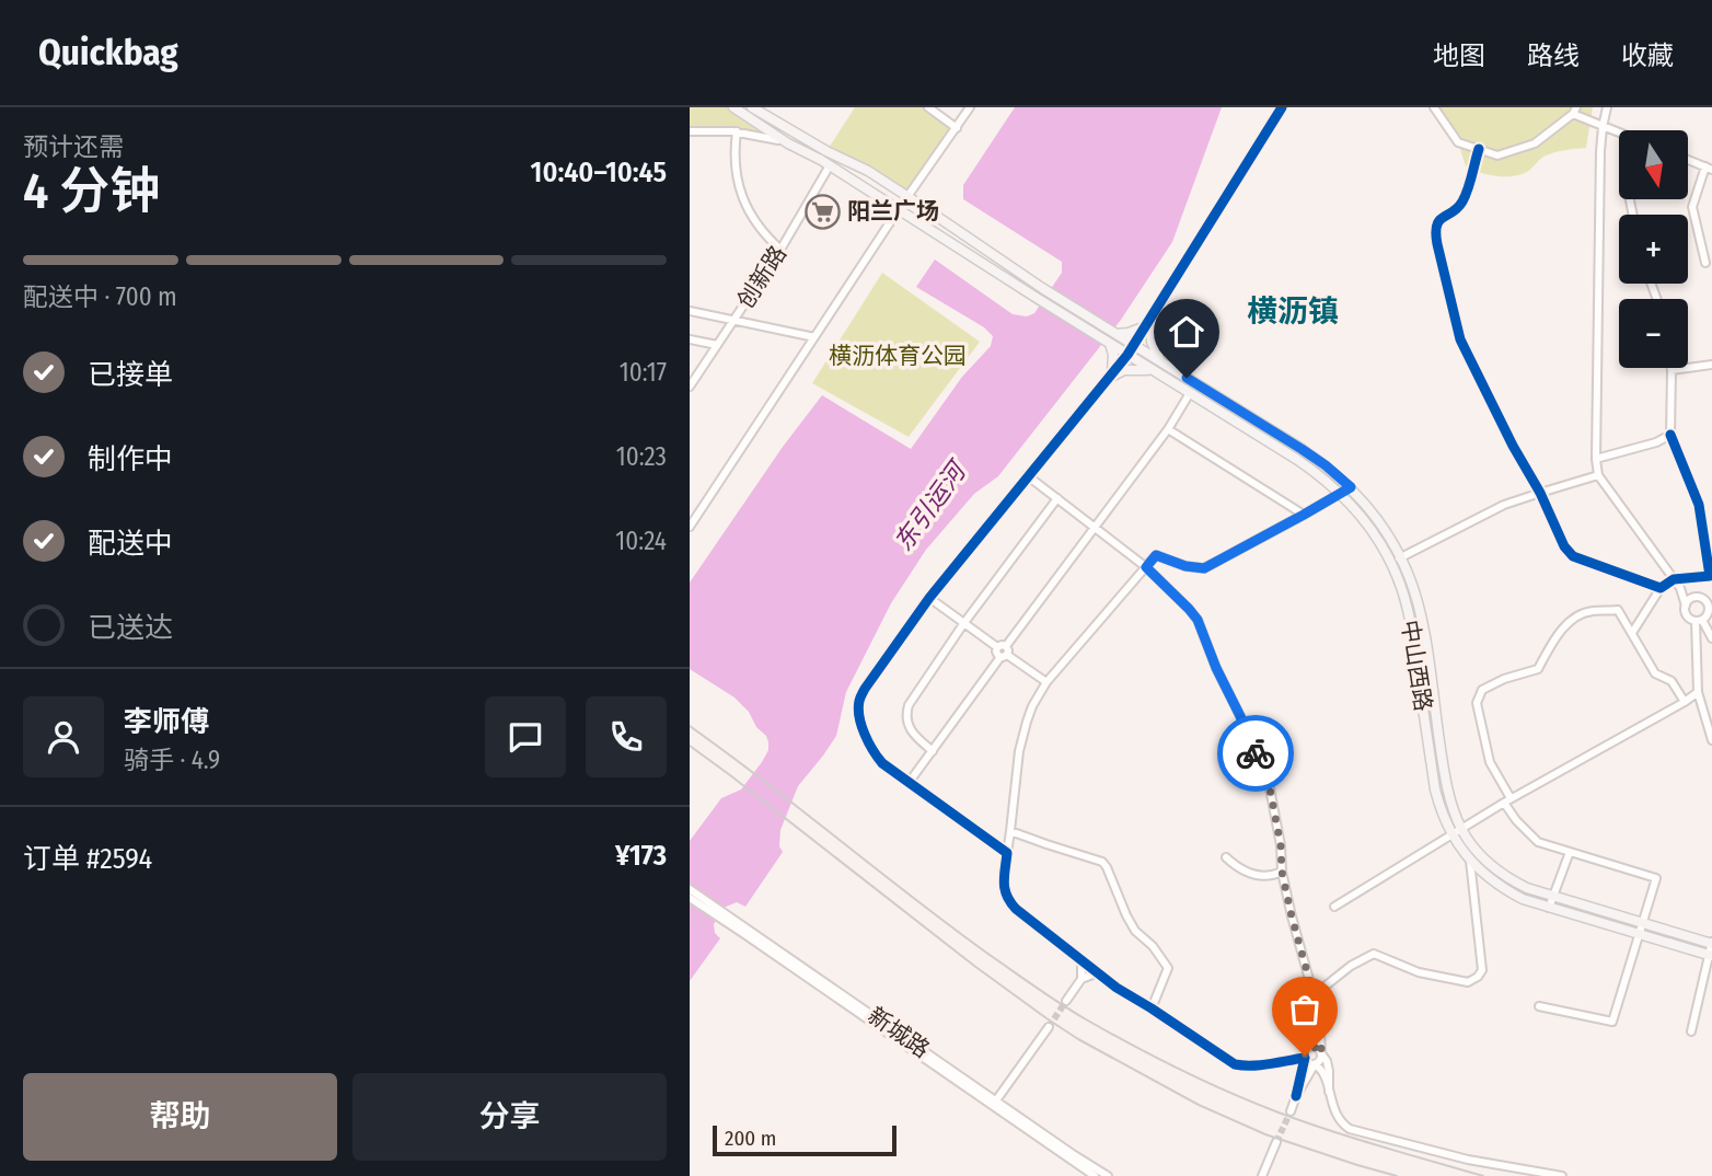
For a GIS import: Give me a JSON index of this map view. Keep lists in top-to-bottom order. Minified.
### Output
{"streets":{"main road":["中山西路"],"street":["创新路","新城路"]},"crossings":[["创新路","中山西路"]],"districts":["横沥镇"],"water":["东引运河"],"parks":["横沥体育公园"],"places":{"supermarket":["阳兰广场"]},"scale_bar":"200 m","north":"bottom","page":{"header":"Quickbag","nav":["地图","路线","收藏"],"heading":["4 分钟","预计还需","10:40–10:45"],"panel":["李师傅","骑手 · 4.9","订单 #2594","¥173"],"map_buttons":["+","−"],"bar":"配送中 · 700 m","list":[["已接单","10:17"],["制作中","10:23"],["配送中","10:24"],"已送达"],"buttons":["帮助","分享"],"scale":"200 m"}}
